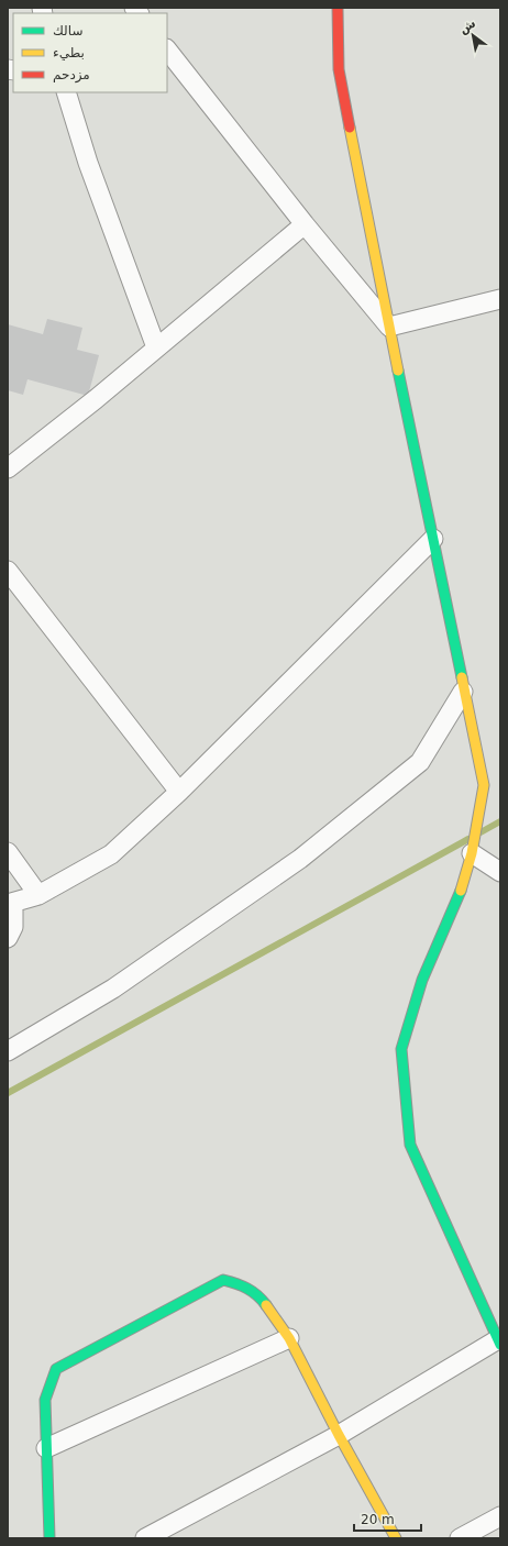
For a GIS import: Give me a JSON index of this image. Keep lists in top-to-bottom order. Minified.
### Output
{"legend":["سالك","بطيء","مزدحم"],"scale_bar":"20 m","north":"top left"}
